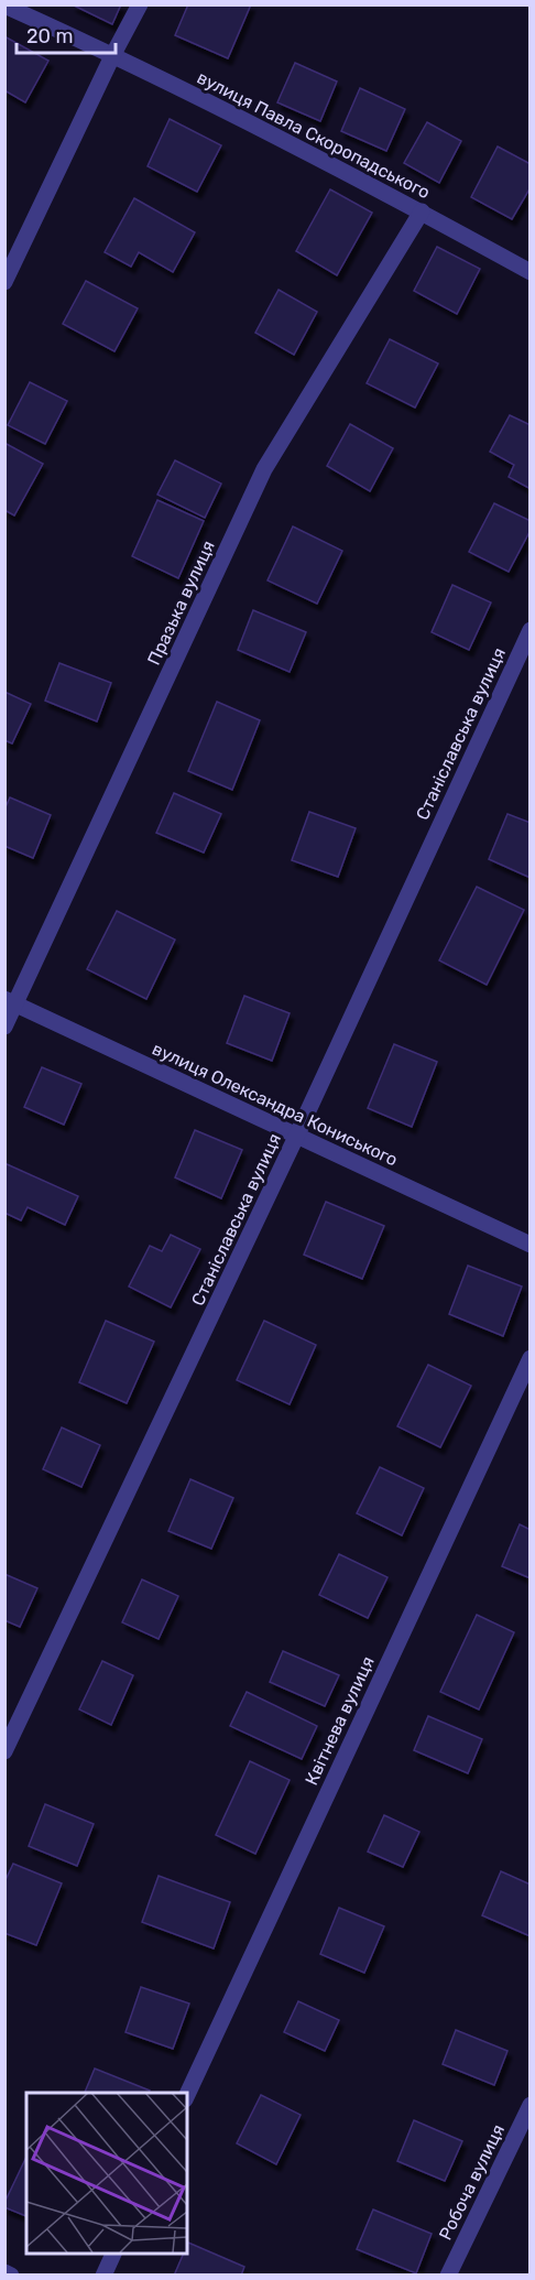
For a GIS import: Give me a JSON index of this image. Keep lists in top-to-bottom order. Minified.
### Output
{"streets":{"street":["вулиця Павла Скоропадського","Празька вулиця","Станіславська вулиця","вулиця Олександра Кониського","Квітнева вулиця","Робоча вулиця"]},"crossings":[["вулиця Павла Скоропадського","Празька вулиця"],["Празька вулиця","вулиця Олександра Кониського"],["Станіславська вулиця","вулиця Олександра Кониського"]],"scale_bar":"20 m"}
